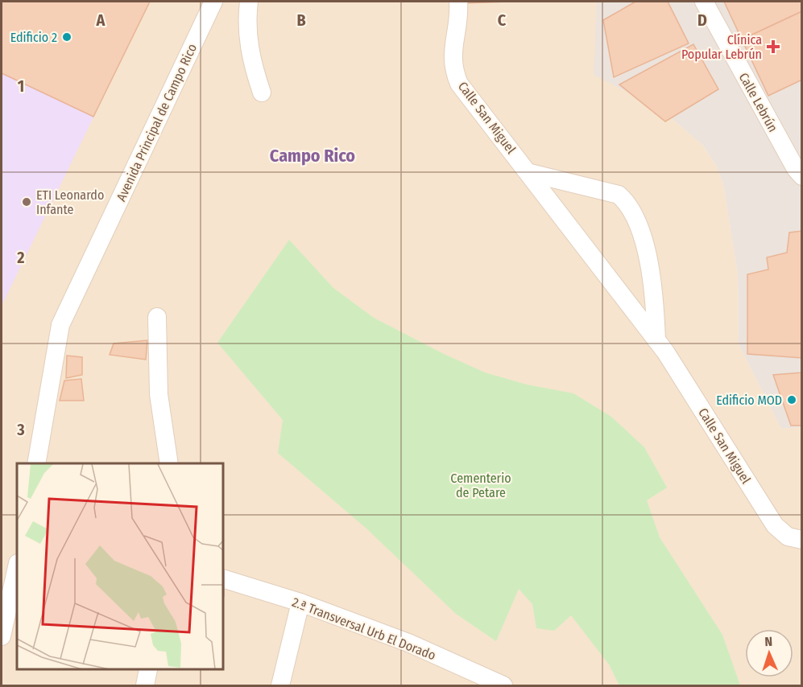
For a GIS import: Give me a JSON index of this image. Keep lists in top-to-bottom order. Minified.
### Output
{"streets":{"street":["Calle Lebrún","Calle San Miguel","Avenida Principal de Campo Rico","2.ª Transversal Urb El Dorado"]},"districts":["Campo Rico"],"parks":["Cementerio de Petare"],"places":{"other":["Edificio 2","ETI Leonardo Infante","Edificio MOD"],"health":["Clínica Popular Lebrún"]},"north":"top","grid":{"columns":["A","B","C","D"],"rows":["1","2","3"]}}
